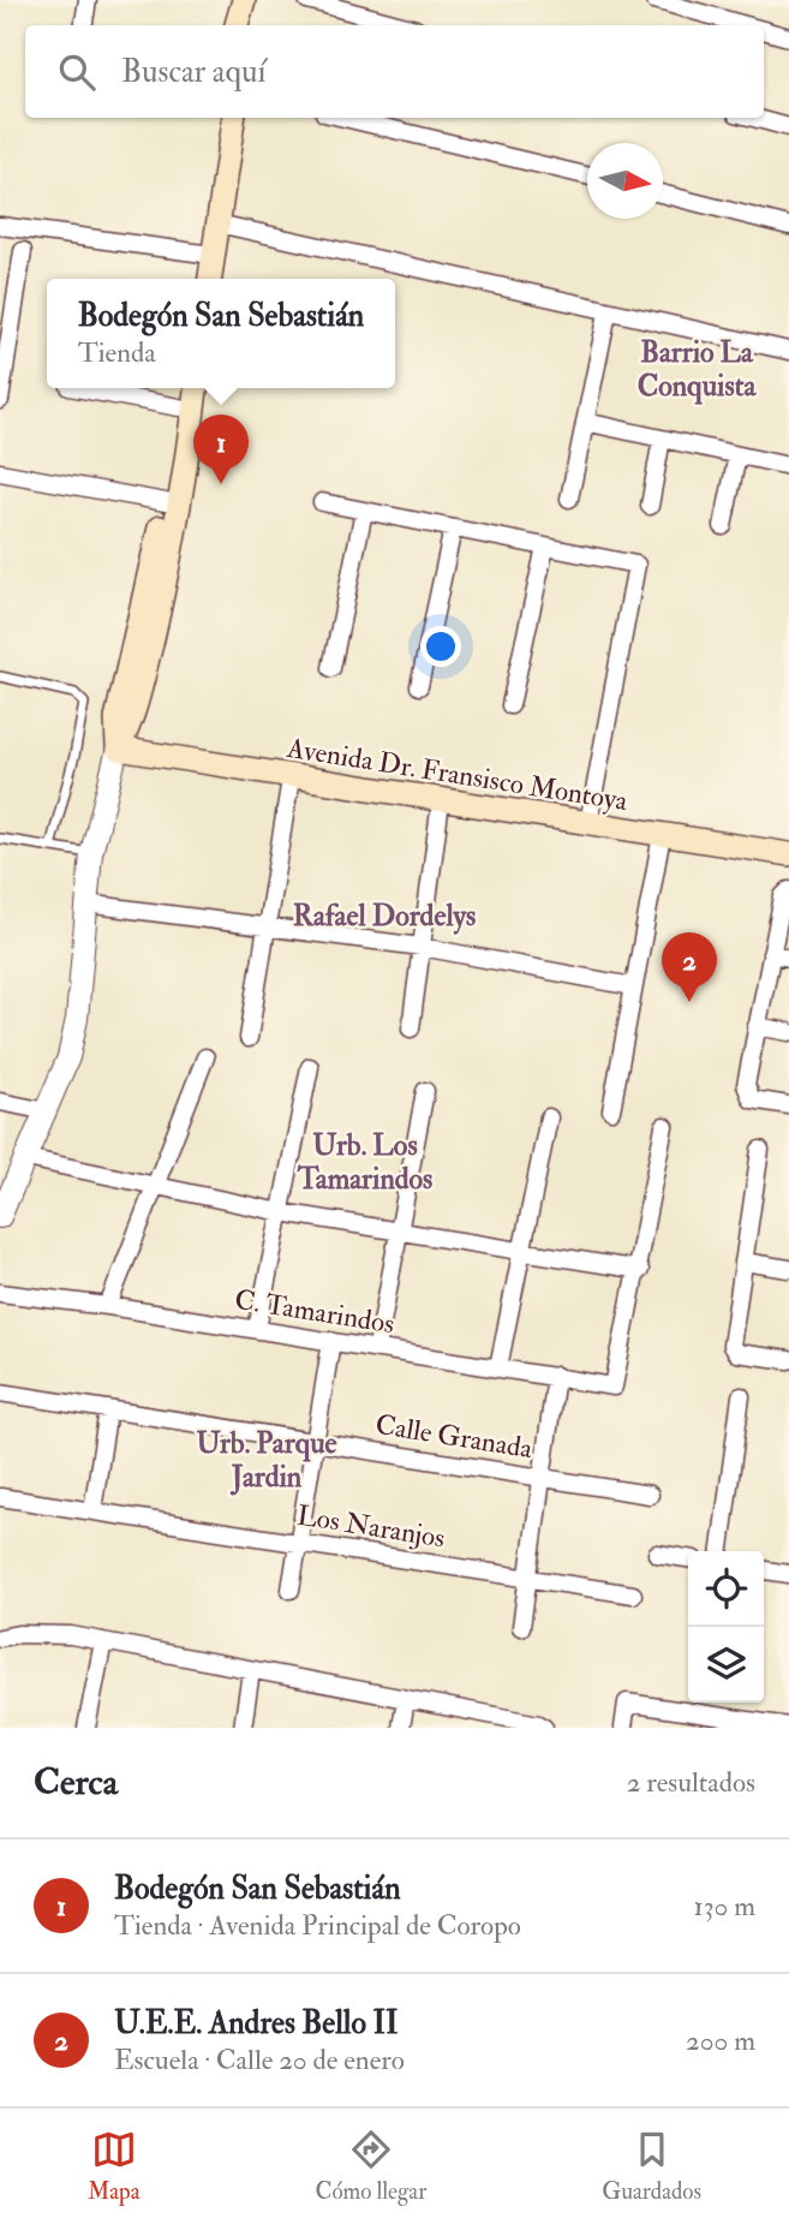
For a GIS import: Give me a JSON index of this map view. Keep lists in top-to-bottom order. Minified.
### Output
{"streets":{"main road":["Avenida Dr. Fransisco Montoya"],"street":["C. Tamarindos","Calle Granada","Los Naranjos"]},"districts":["Barrio La Conquista","Rafael Dordelys","Urb. Los Tamarindos","Urb. Parque Jardin"],"north":"right","page":{"search":"Buscar aquí","popup":["Bodegón San Sebastián","Tienda"],"pins":["1","2"],"heading":["Cerca","2 resultados"],"list":[{"mark":"1","name":"Bodegón San Sebastián","note":"Tienda · Avenida Principal de Coropo","value":"130 m"},{"mark":"2","name":"U.E.E. Andres Bello II","note":"Escuela · Calle 20 de enero","value":"200 m"}],"nav":["Mapa","Cómo llegar","Guardados"]}}
